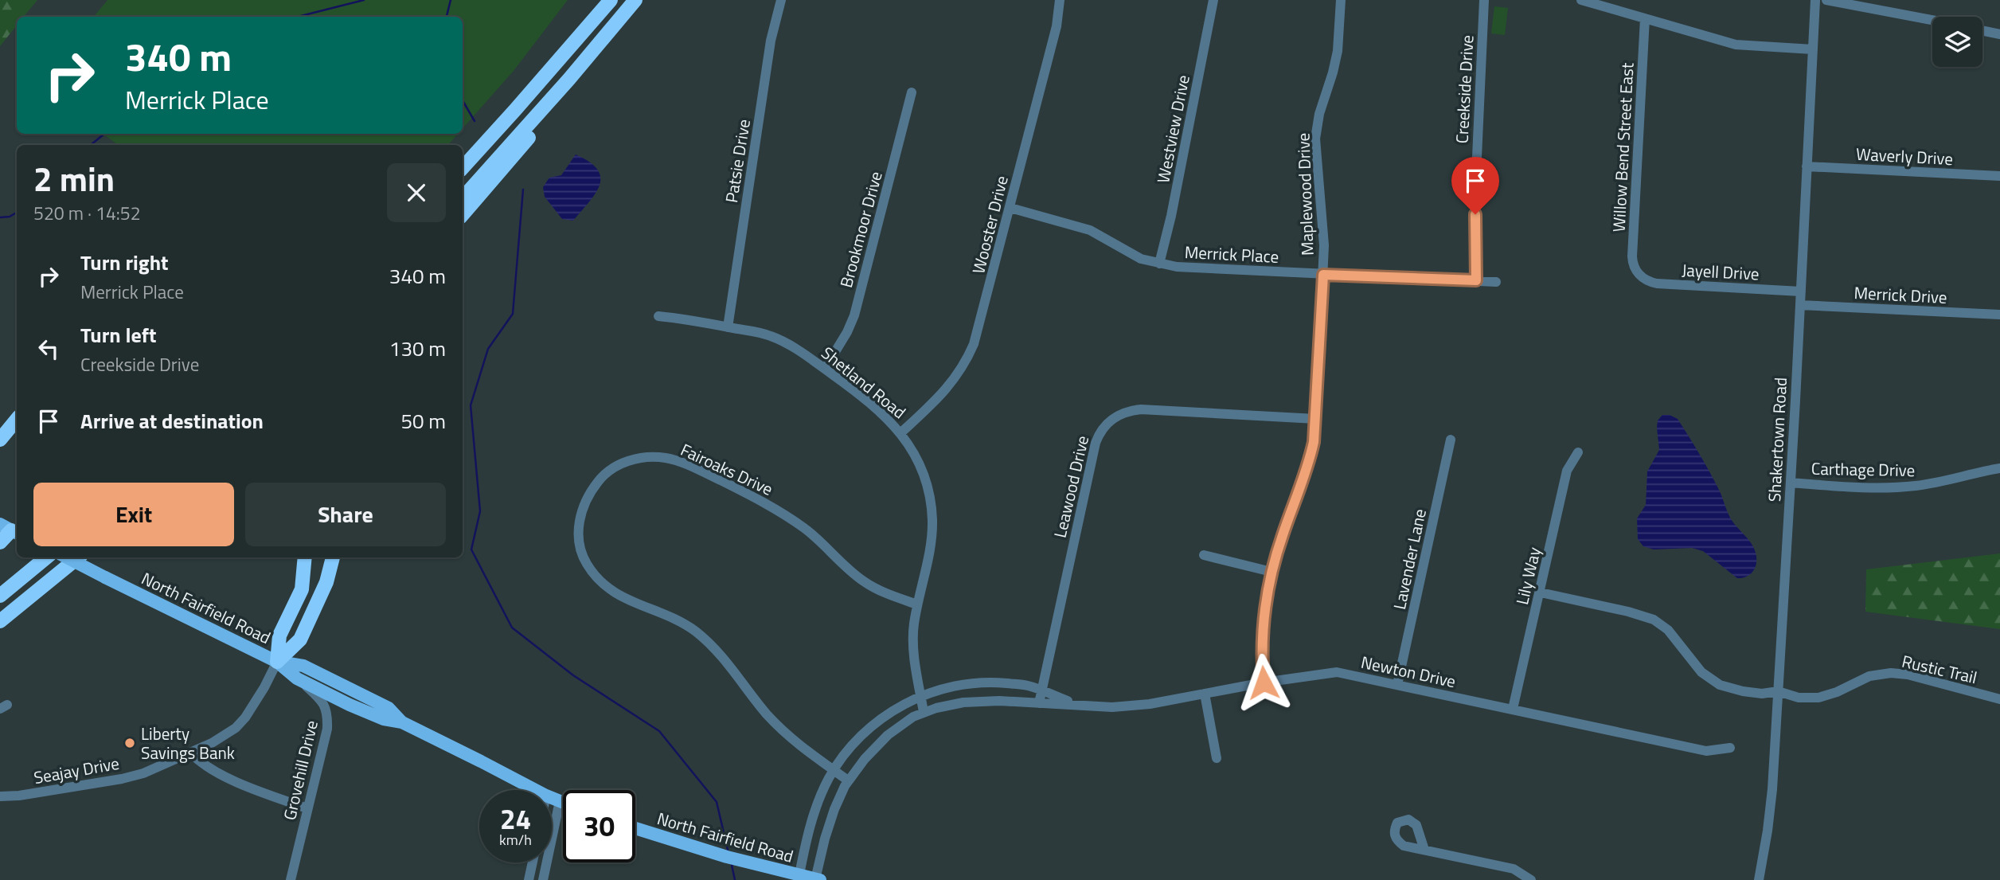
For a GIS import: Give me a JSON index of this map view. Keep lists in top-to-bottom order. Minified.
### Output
{"streets":{"main road":["North Fairfield Road"],"street":["Creekside Drive","Westview Drive","Willow Bend Street East","Waverly Drive","Patsie Drive","Maplewood Drive","Wooster Drive","Brookmoor Drive","Merrick Place","Jayell Drive","Merrick Drive","Shetland Road","Shakertown Road","Fairoaks Drive","Carthage Drive","Leawood Drive","Lavender Lane","Lily Way","Rustic Trail","Newton Drive","Seajay Drive","Grovehill Drive"]},"crossings":[["Creekside Drive","Merrick Place"],["Westview Drive","Merrick Place"],["Willow Bend Street East","Jayell Drive"],["Waverly Drive","Shakertown Road"],["Patsie Drive","Shetland Road"],["Maplewood Drive","Merrick Place"],["Maplewood Drive","Leawood Drive"],["Maplewood Drive","Newton Drive"],["Wooster Drive","Merrick Place"],["Wooster Drive","Shetland Road"],["Brookmoor Drive","Shetland Road"],["Jayell Drive","Shakertown Road"],["Merrick Drive","Shakertown Road"],["Shetland Road","Fairoaks Drive"],["Shetland Road","Newton Drive"],["Shakertown Road","Carthage Drive"],["Shakertown Road","Rustic Trail"],["Fairoaks Drive","Newton Drive"],["Leawood Drive","Newton Drive"],["Lavender Lane","Newton Drive"],["Lily Way","Rustic Trail"],["Lily Way","Newton Drive"],["North Fairfield Road","Newton Drive"],["North Fairfield Road","Seajay Drive"],["North Fairfield Road","Grovehill Drive"]],"places":["Liberty Savings Bank"],"page":{"turn":["340 m","Merrick Place"],"heading":["2 min","520 m · 14:52"],"list":[{"name":"Turn right","note":"Merrick Place","value":"340 m"},{"name":"Turn left","note":"Creekside Drive","value":"130 m"},{"name":"Arrive at destination","value":"50 m"}],"buttons":["Exit","Share"],"speed":"24 km/h","limit":"30"}}
